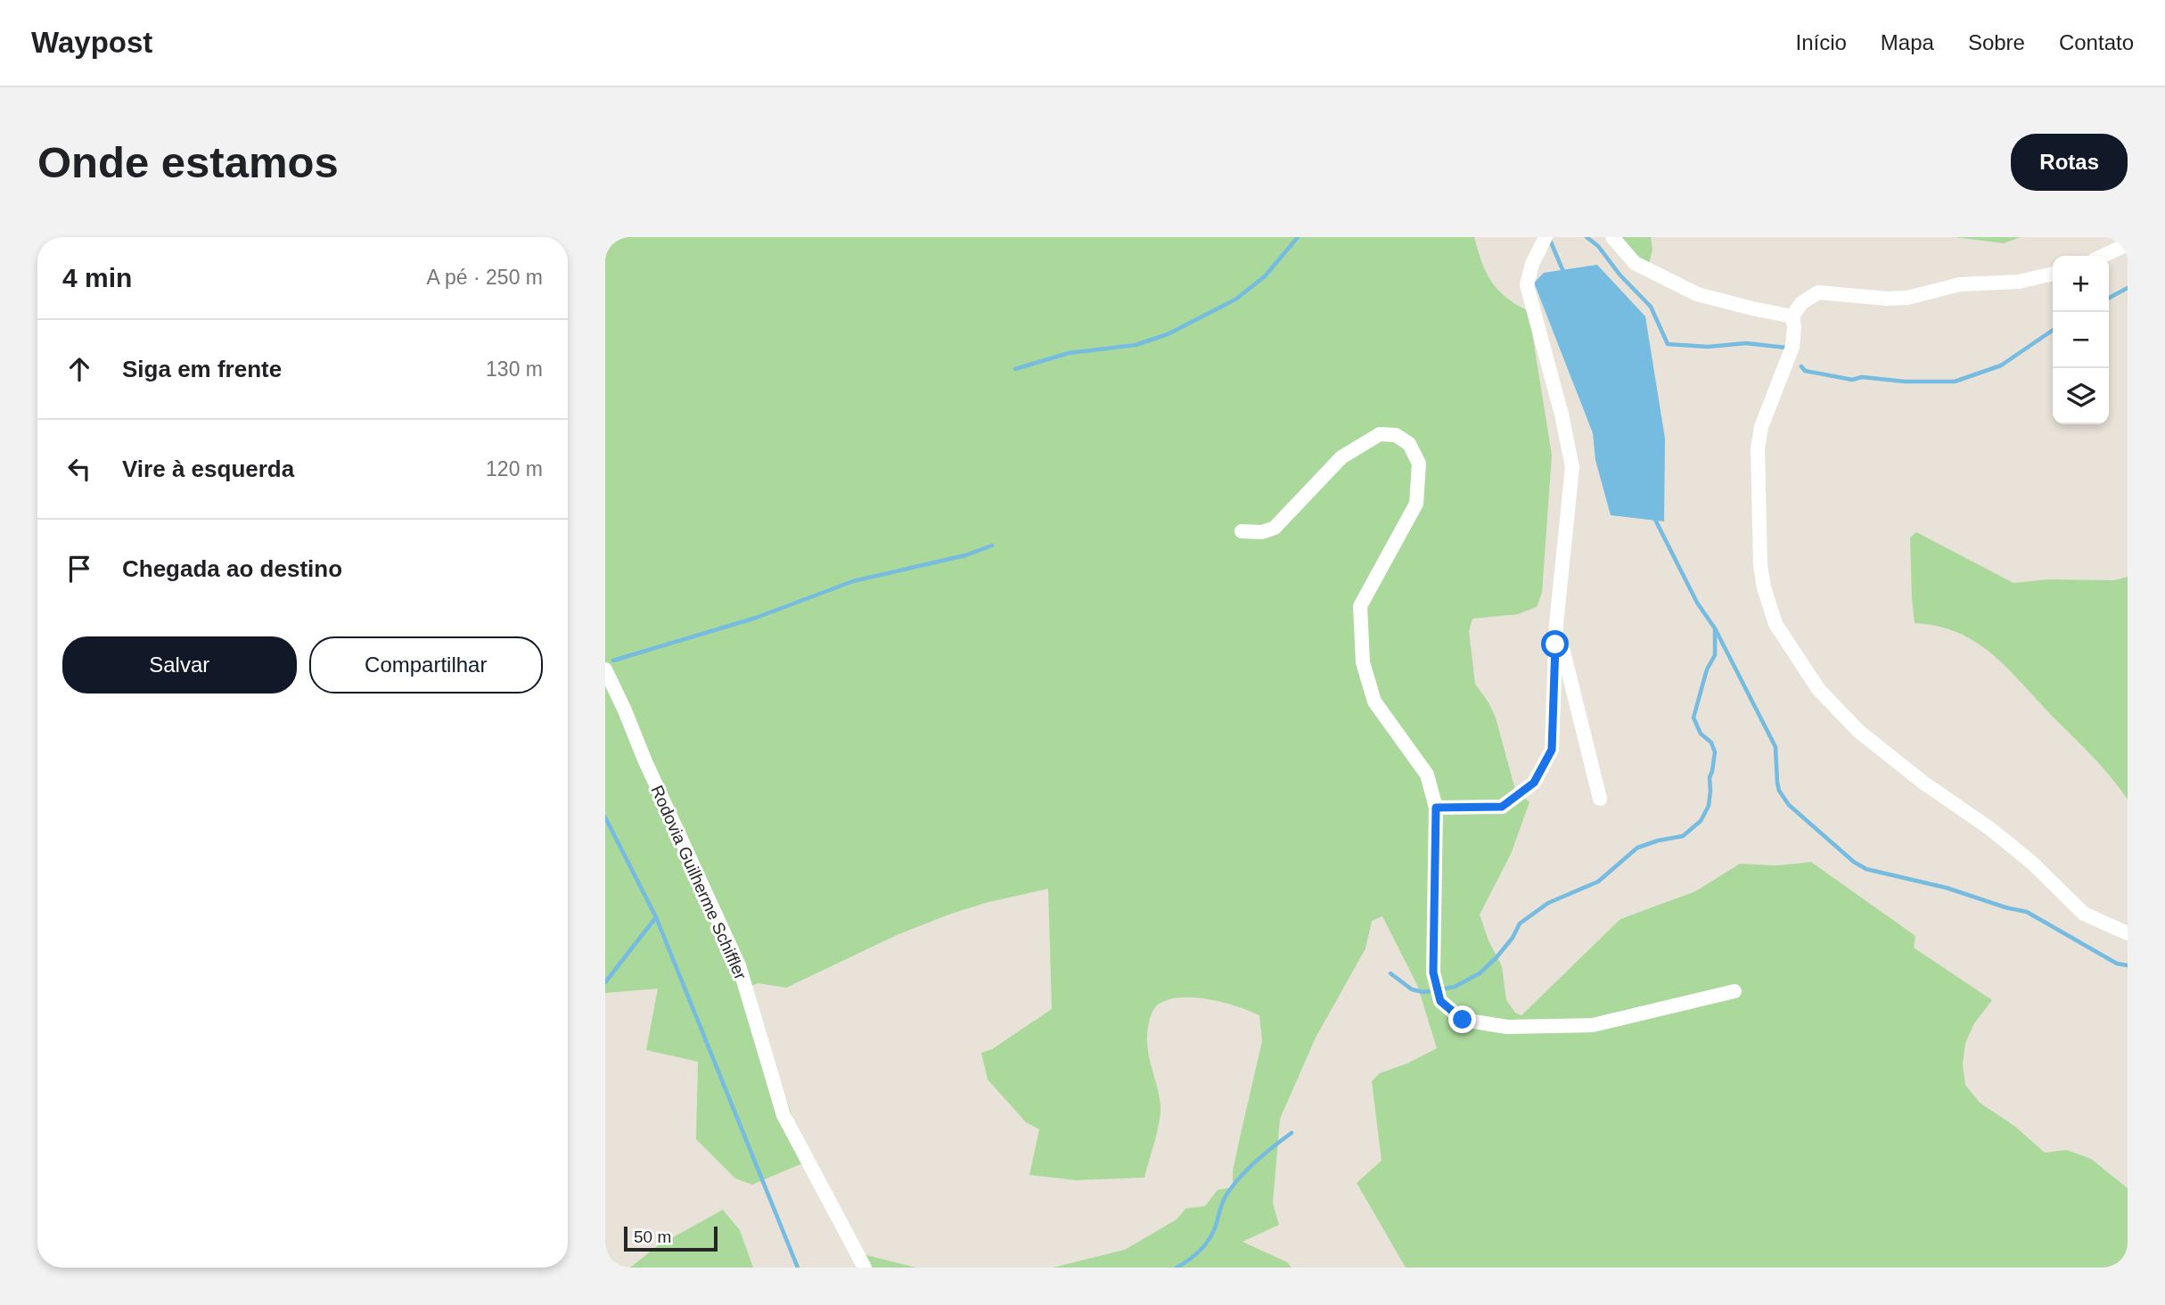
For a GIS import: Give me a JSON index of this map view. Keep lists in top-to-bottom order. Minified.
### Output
{"streets":{"street":["Rodovia Guilherme Schiffler"]},"scale_bar":"50 m","page":{"header":"Waypost","nav":["Início","Mapa","Sobre","Contato"],"buttons":["Rotas",["Salvar","Compartilhar"]],"title":"Onde estamos","heading":["4 min","A pé · 250 m"],"map_buttons":["+","−"],"list":[["Siga em frente","130 m"],["Vire à esquerda","120 m"],"Chegada ao destino"],"scale":"50 m"}}
